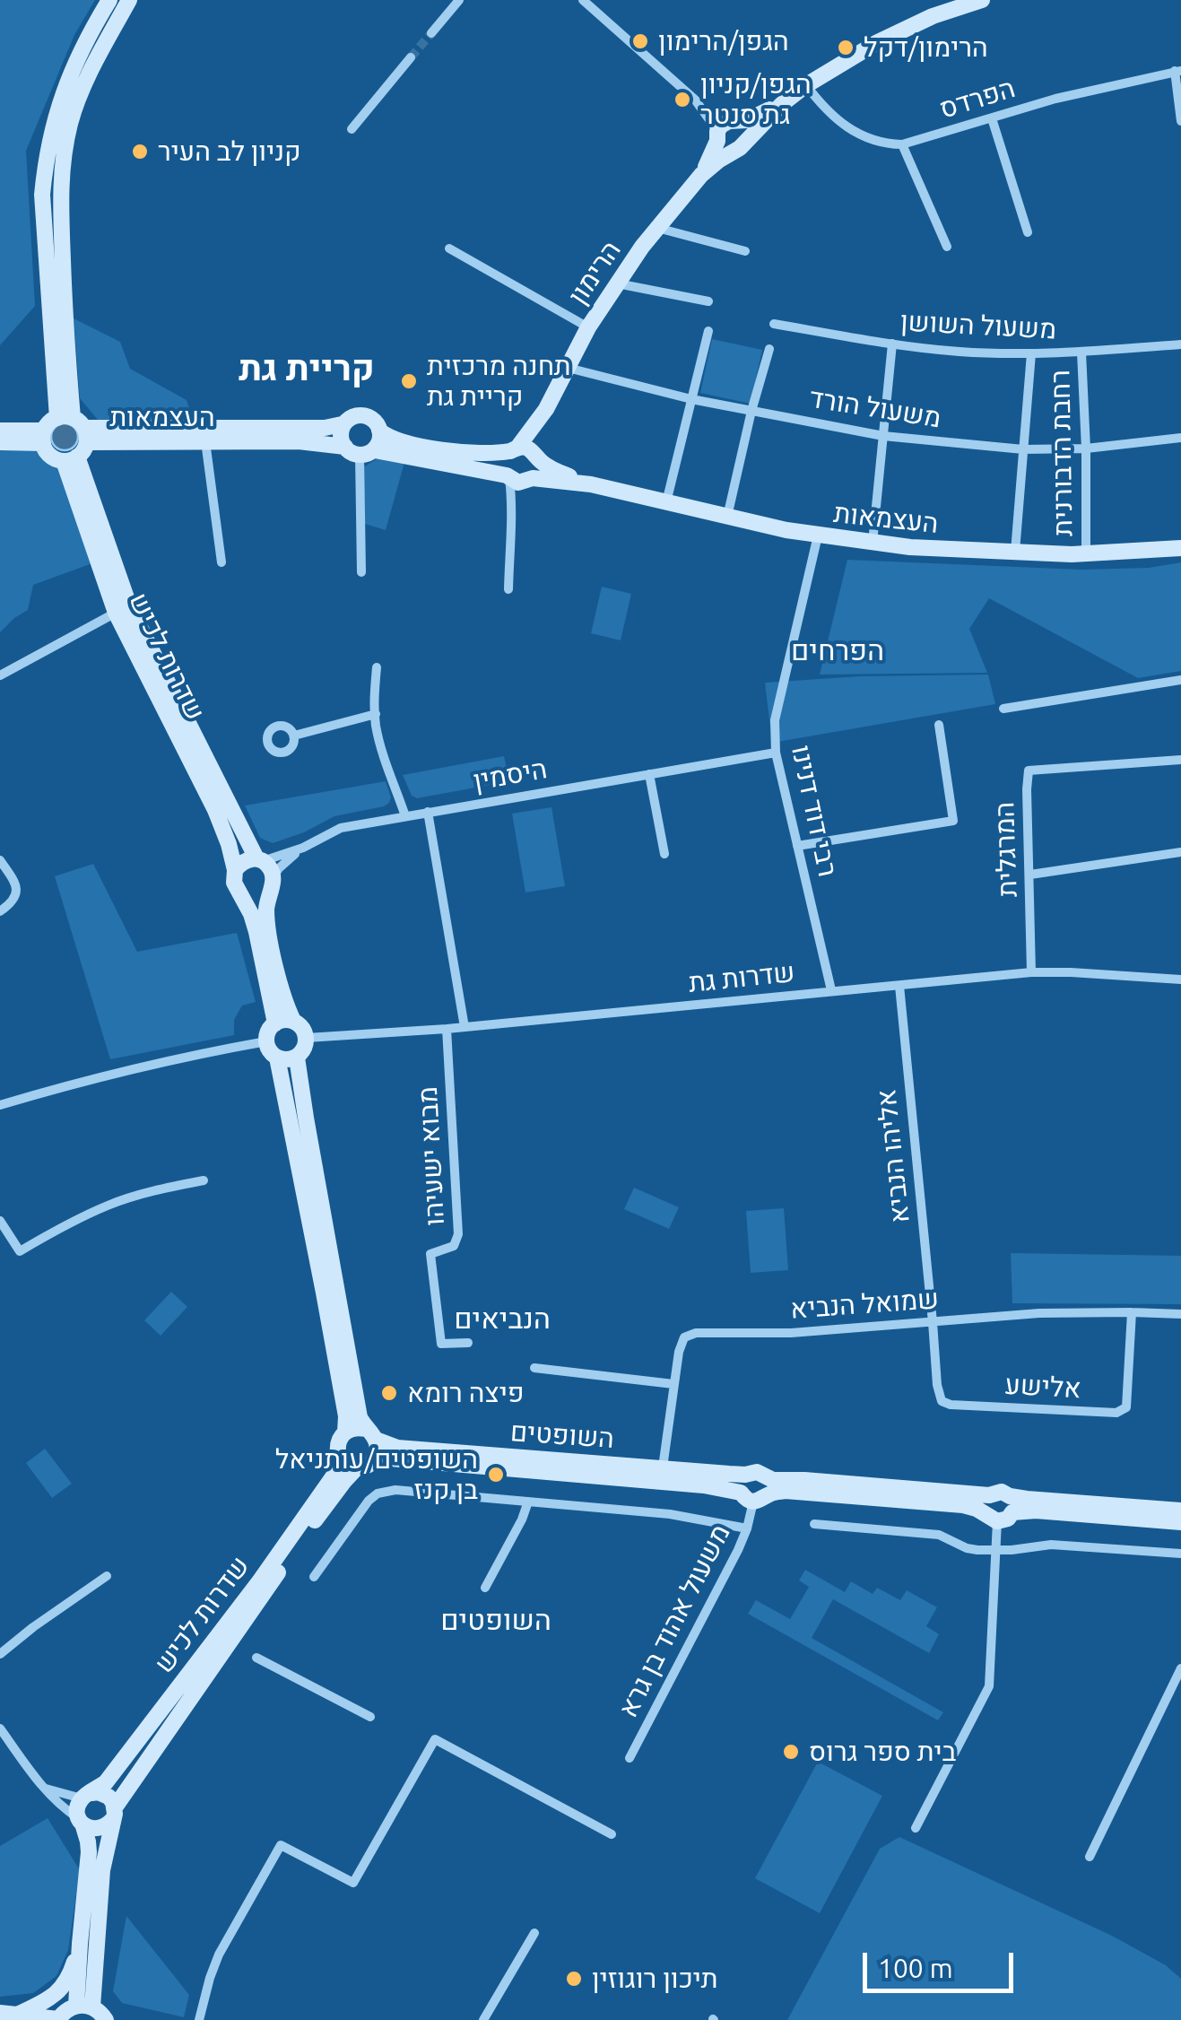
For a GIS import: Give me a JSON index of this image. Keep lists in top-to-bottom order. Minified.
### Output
{"streets":{"main road":["הרימון","העצמאות","שדרות לכיש","השופטים"],"street":["הפרדס","משעול השושן","משעול הורד","רחבת הדבורנית","היסמין","רבי דוד דנינו","המרגלית","שדרות גת","מבוא ישעיהו","אליהו הנביא","שמואל הנביא","אלישע","משעול אהוד בן גרא"]},"crossings":[["הפרדס","הרימון"],["הרימון","משעול הורד"],["הרימון","העצמאות"],["משעול השושן","רחבת הדבורנית"],["משעול הורד","רחבת הדבורנית"],["העצמאות","רחבת הדבורנית"],["העצמאות","שדרות לכיש"],["העצמאות","רבי דוד דנינו"],["שדרות לכיש","היסמין"],["שדרות לכיש","השופטים"],["היסמין","רבי דוד דנינו"],["רבי דוד דנינו","שדרות גת"],["המרגלית","שדרות גת"],["שדרות גת","מבוא ישעיהו"],["שדרות גת","אליהו הנביא"],["אליהו הנביא","שמואל הנביא"],["אליהו הנביא","אלישע"],["שמואל הנביא","אלישע"],["שמואל הנביא","השופטים"],["השופטים","משעול אהוד בן גרא"]],"districts":["קריית גת","הפרחים","הנביאים","השופטים"],"places":["הגפן/הרימון","הרימון/דקל","הגפן/קניון גת סנטר","קניון לב העיר","תחנה מרכזית קריית גת","פיצה רומא","השופטים/עותניאל בן קנז","בית ספר גרוס","תיכון רוגוזין"],"scale_bar":"100 m"}
